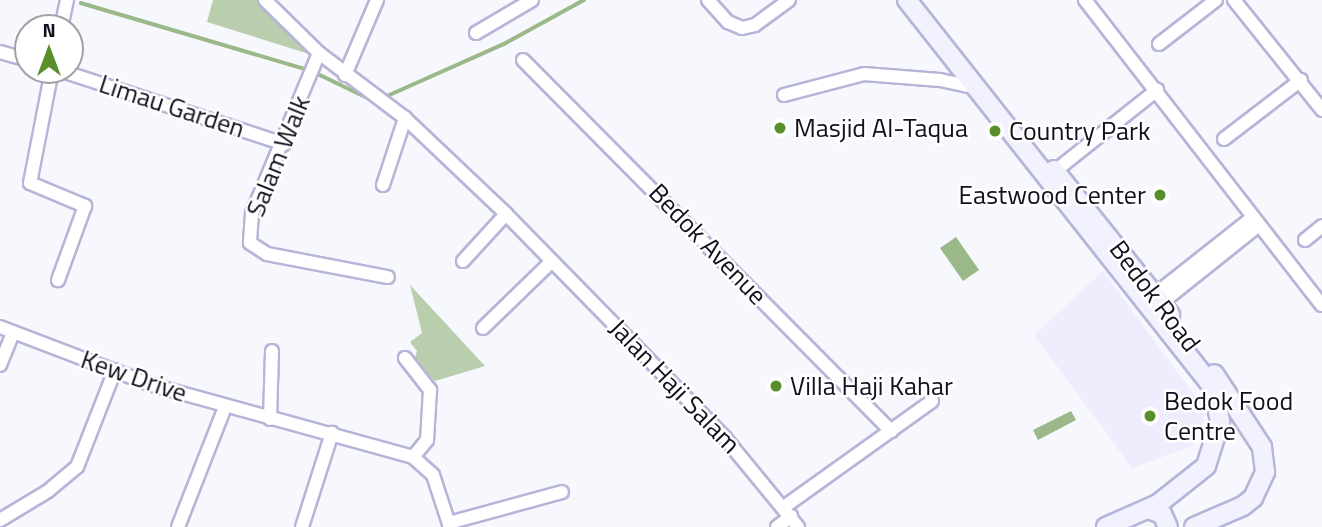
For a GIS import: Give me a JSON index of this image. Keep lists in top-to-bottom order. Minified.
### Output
{"streets":{"main road":["Bedok Road"],"street":["Limau Garden","Salam Walk","Bedok Avenue","Kew Drive","Jalan Haji Salam"]},"crossings":[["Limau Garden","Salam Walk"],["Salam Walk","Jalan Haji Salam"]],"places":["Masjid Al-Taqua","Country Park","Eastwood Center","Villa Haji Kahar","Bedok Food Centre"],"north":"top"}
